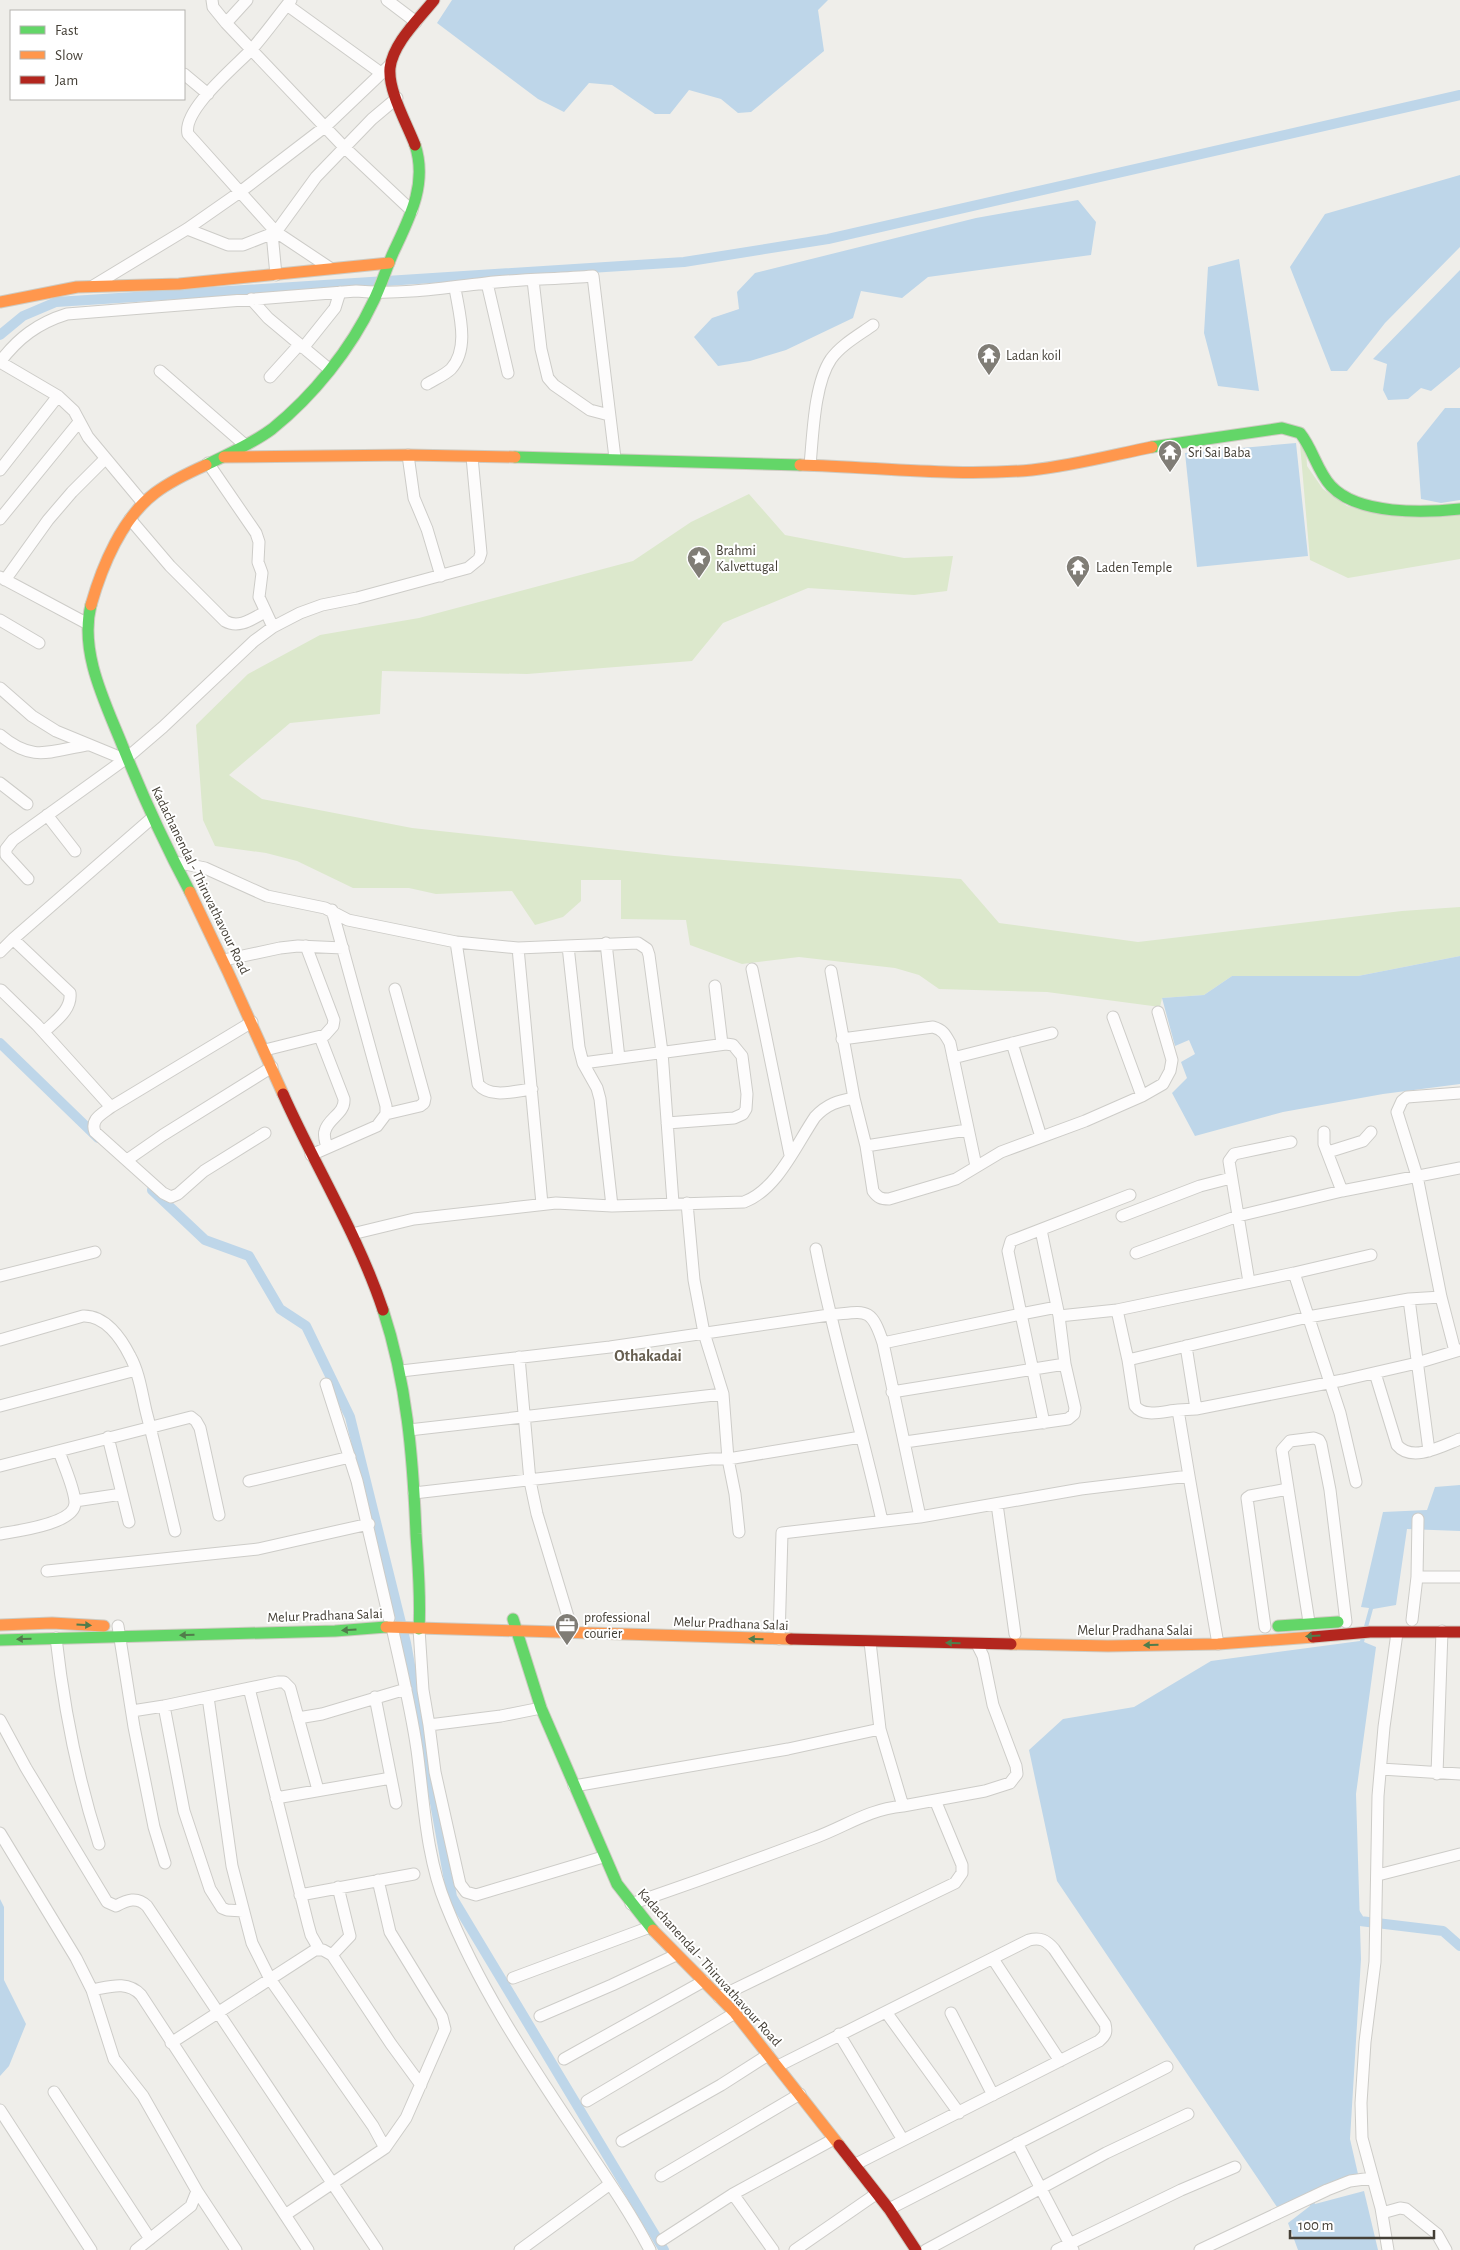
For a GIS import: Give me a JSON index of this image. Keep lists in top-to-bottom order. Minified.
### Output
{"streets":{"main road":["Kadachanendal - Thiruvathavour Road","Melur Pradhana Salai"]},"crossings":[["Kadachanendal - Thiruvathavour Road","Melur Pradhana Salai"]],"districts":["Othakadai"],"places":{"temple":["Ladan koil","Sri Sai Baba","Laden Temple"],"place":["Brahmi Kalvettugal"],"office":["professional courier"]},"legend":["Fast","Slow","Jam"],"scale_bar":"100 m"}
